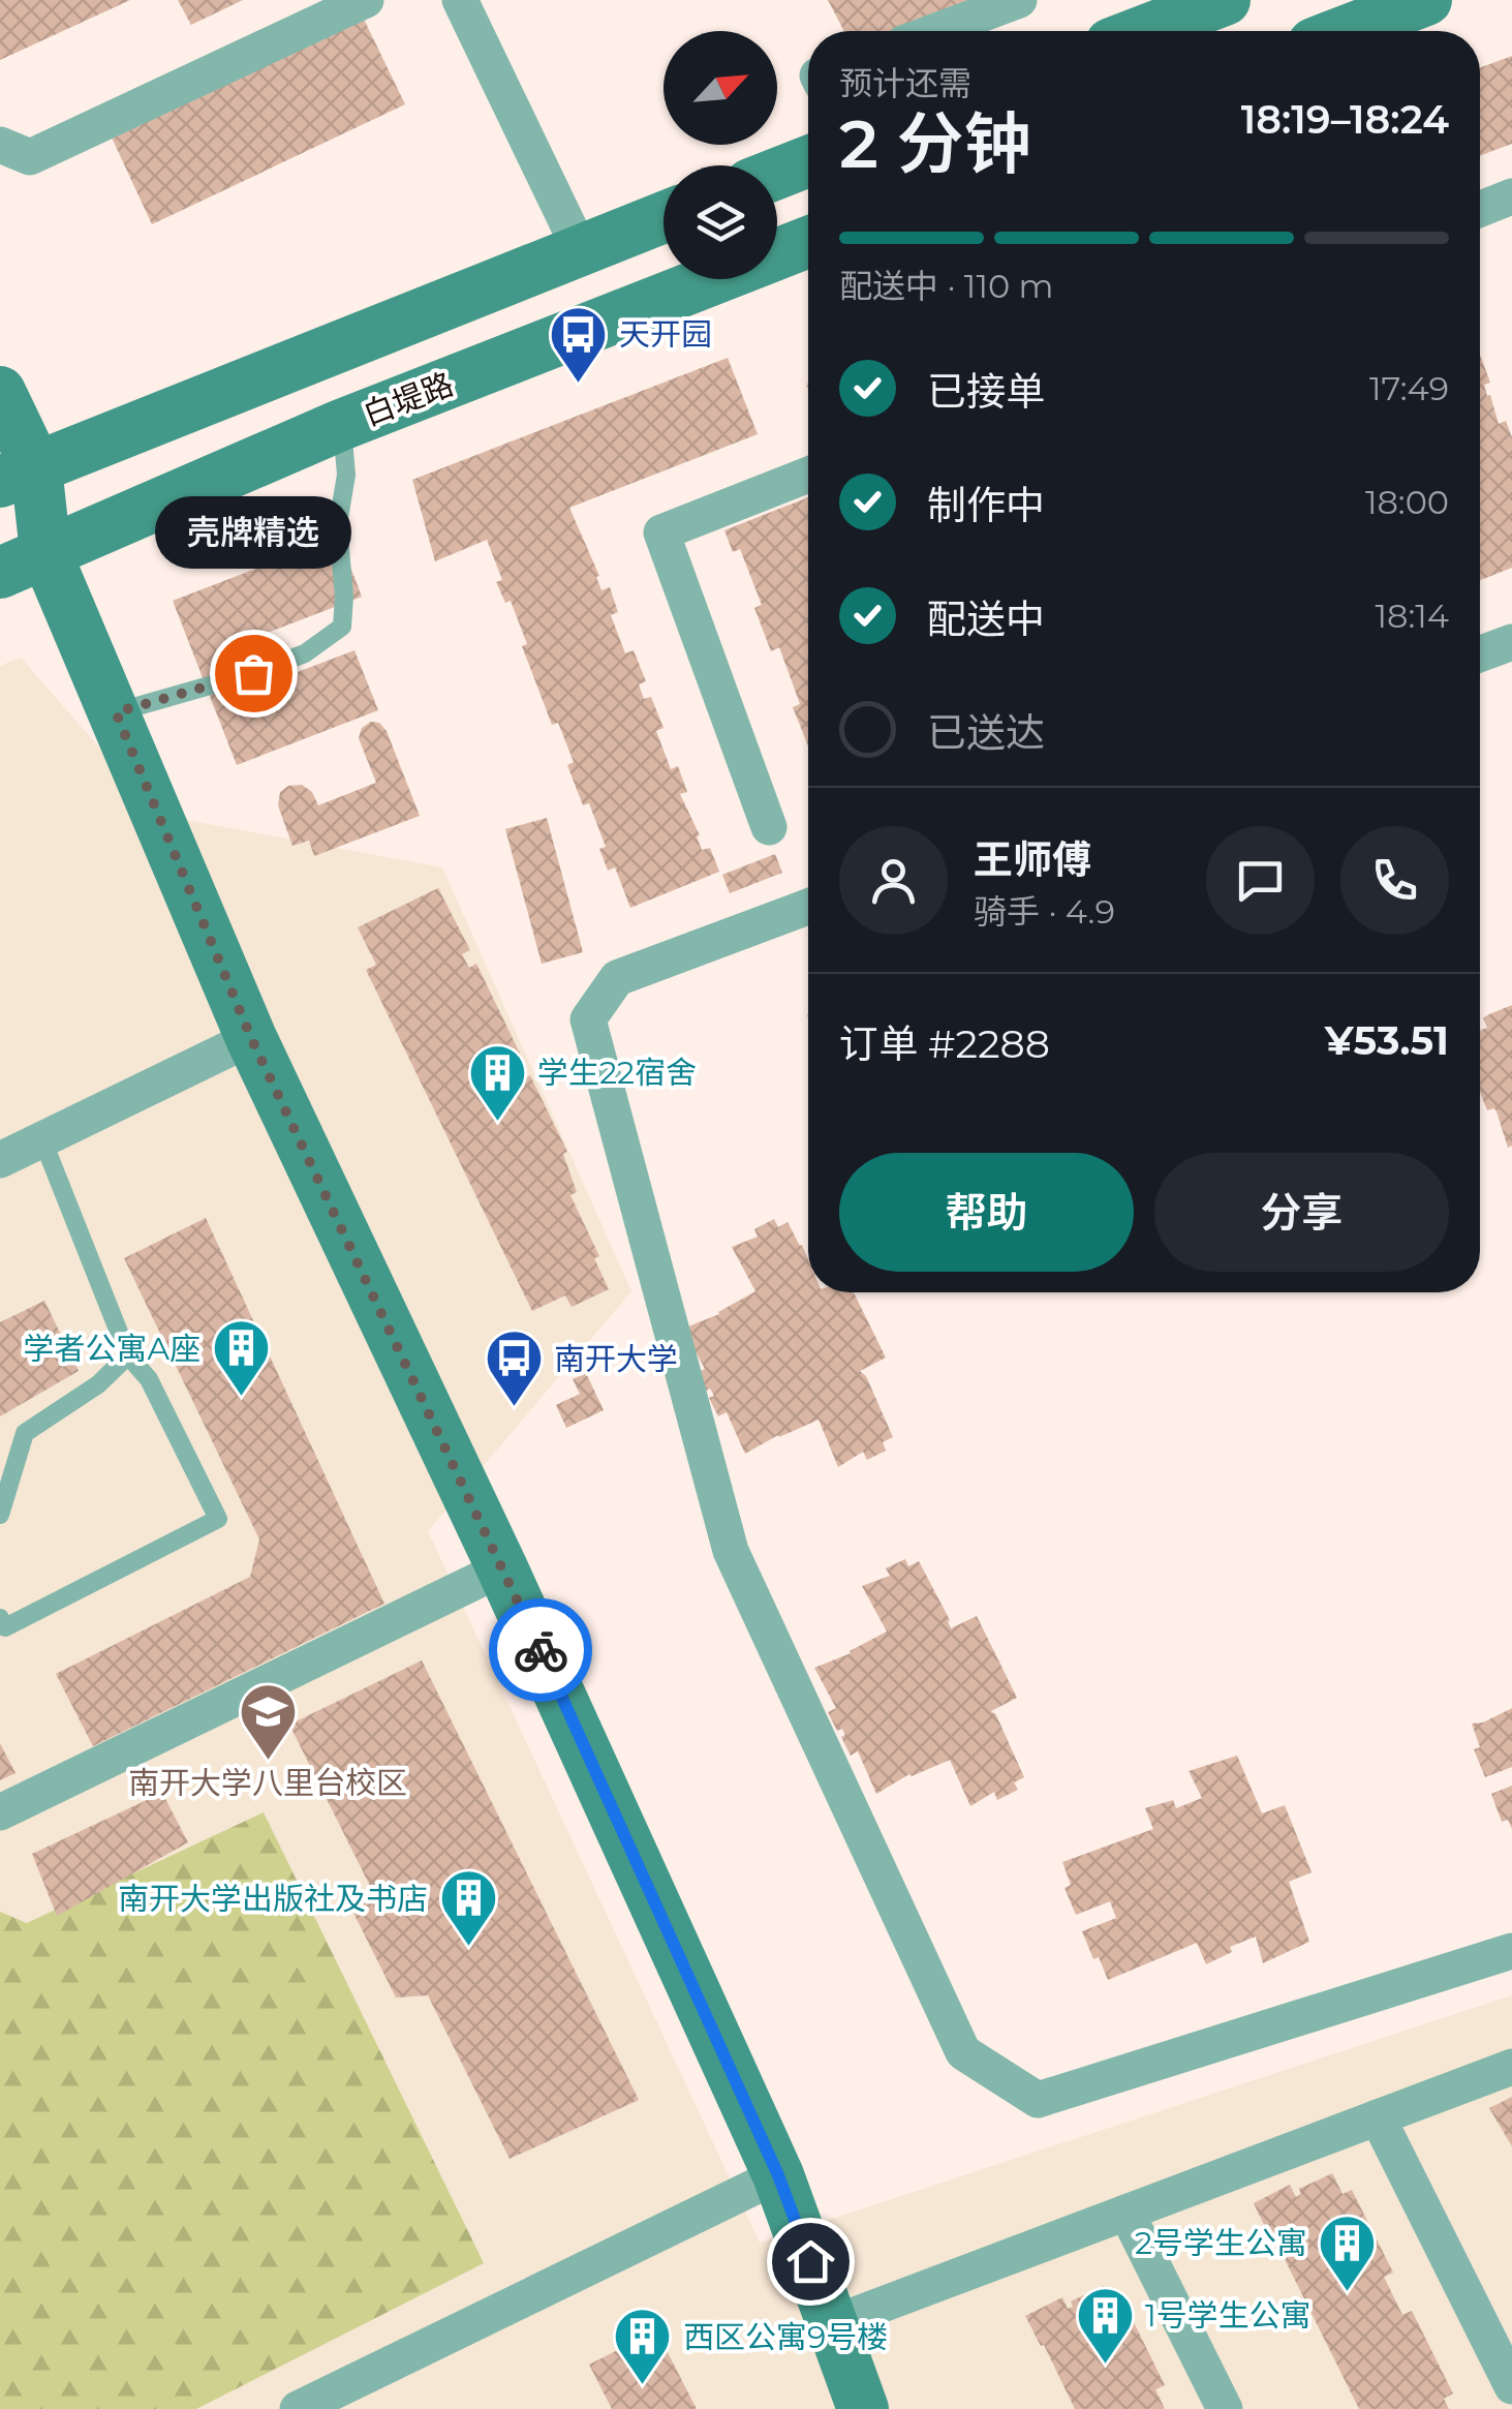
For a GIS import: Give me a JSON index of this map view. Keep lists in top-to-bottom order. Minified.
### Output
{"streets":{"main road":["白堤路"]},"places":{"bus stop":["天开园","南开大学"],"other":["壳牌精选"],"building":["学生22宿舍","学者公寓A座","南开大学出版社及书店","2号学生公寓","1号学生公寓","西区公寓9号楼"],"school or university":["南开大学八里台校区"]},"north":"top right","page":{"heading":["2 分钟","预计还需","18:19–18:24"],"panel":["王师傅","骑手 · 4.9","订单 #2288","¥53.51"],"bar":"配送中 · 110 m","list":[["已接单","17:49"],["制作中","18:00"],["配送中","18:14"],"已送达"],"bubble":"壳牌精选","buttons":["帮助","分享"]}}
